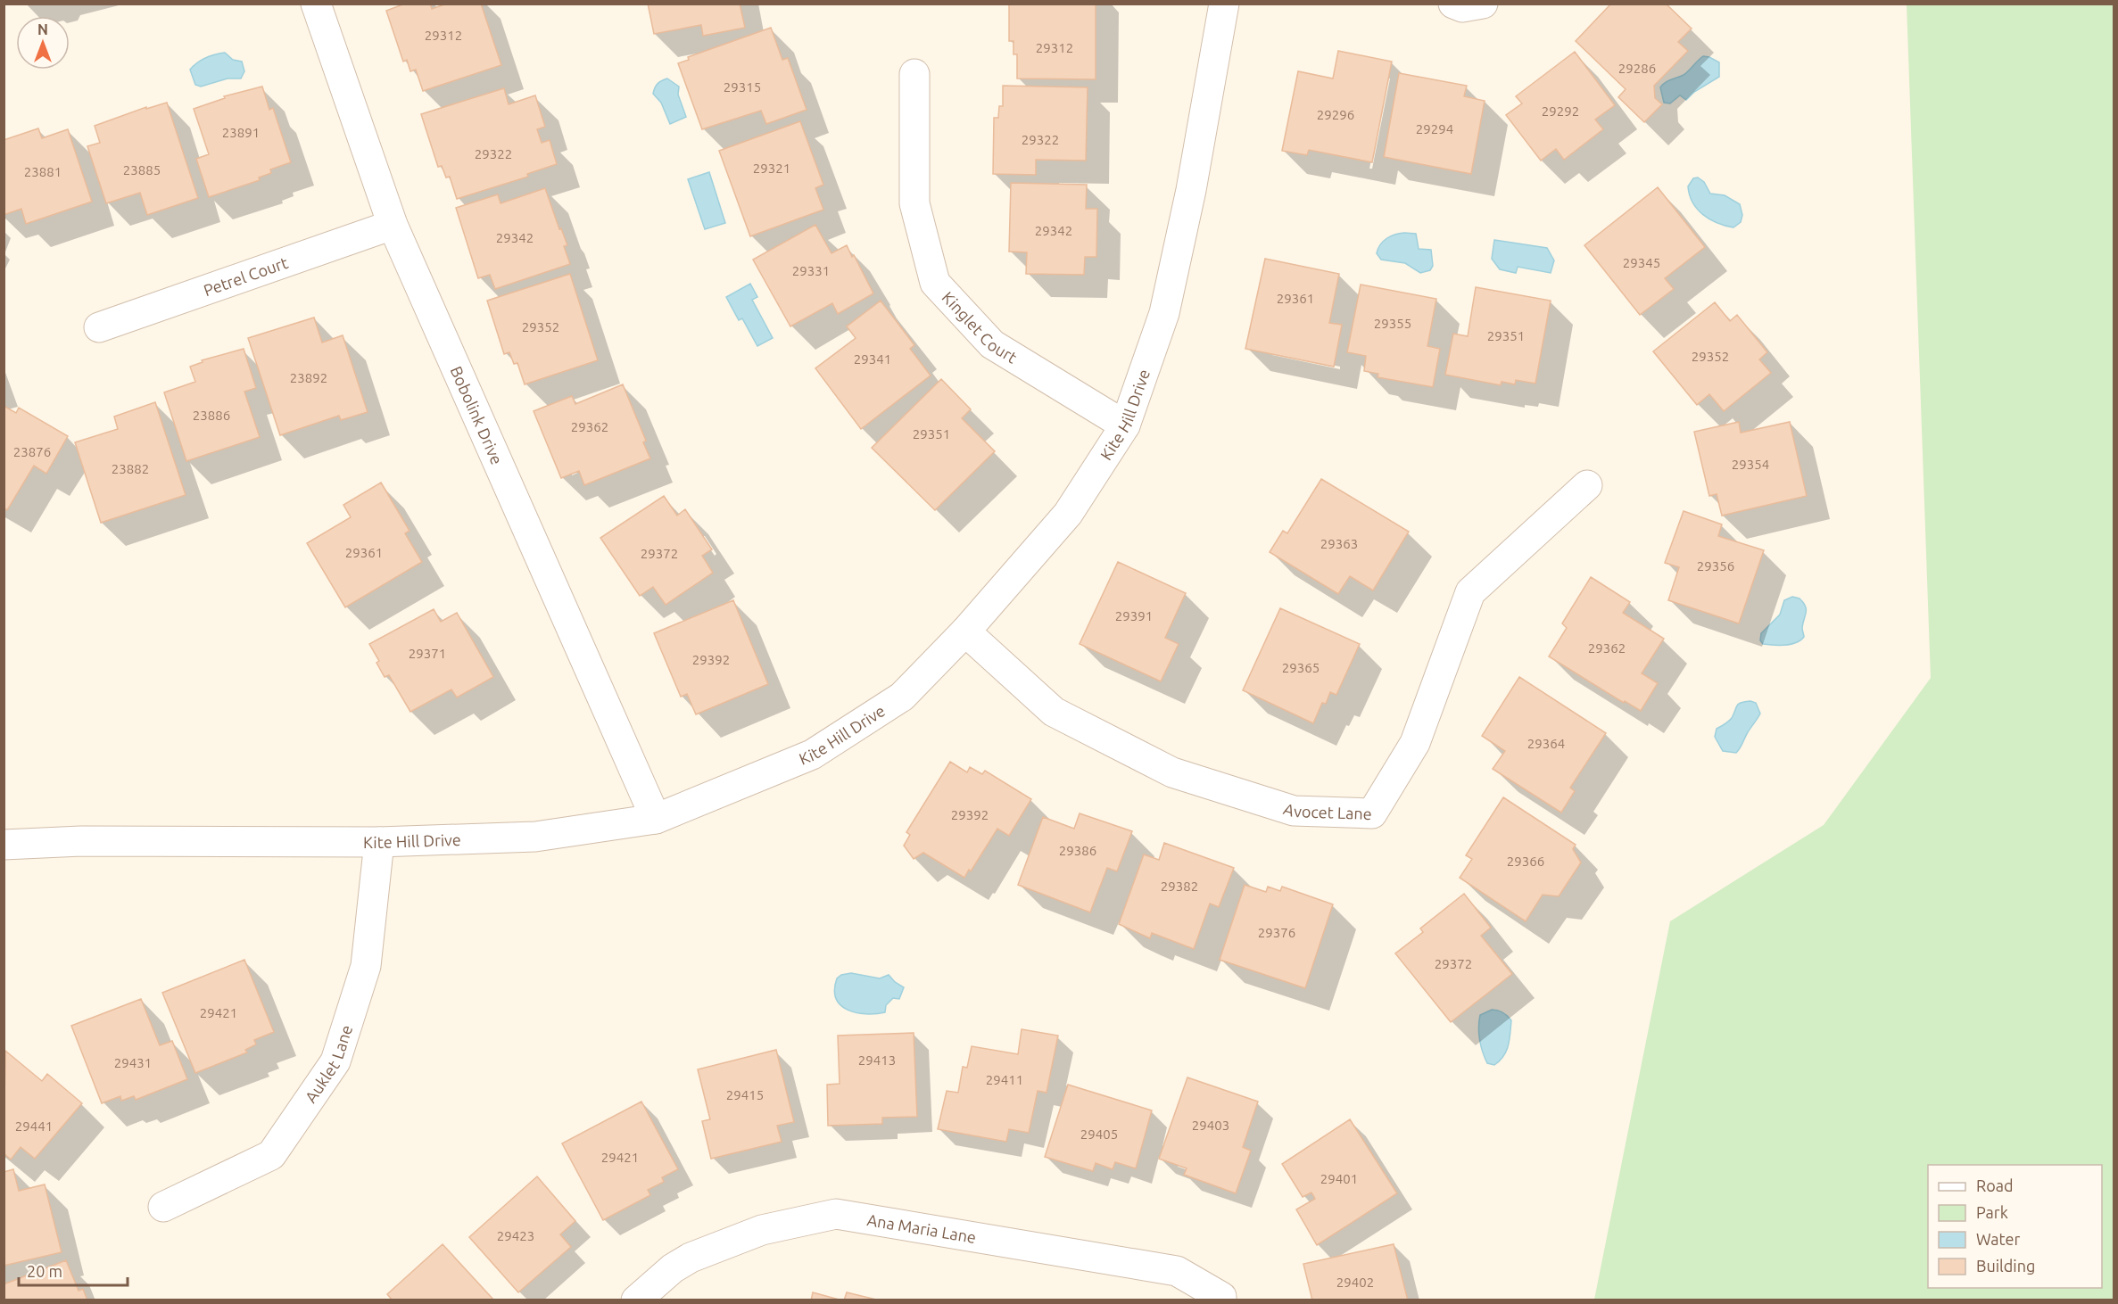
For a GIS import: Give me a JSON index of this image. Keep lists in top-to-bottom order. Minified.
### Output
{"streets":{"street":["Petrel Court","Kinglet Court","Kite Hill Drive","Bobolink Drive","Avocet Lane","Auklet Lane","Ana Maria Lane"]},"crossings":[["Petrel Court","Bobolink Drive"],["Kinglet Court","Kite Hill Drive"],["Kite Hill Drive","Bobolink Drive"],["Kite Hill Drive","Avocet Lane"],["Kite Hill Drive","Auklet Lane"]],"house_numbers":["29312","29312","29286","29315","29292","29296","29294","23891","29322","29322","29321","23885","23881","29342","29342","29345","29331","29361","29355","29352","29351","29352","29341","23892","23886","29362","29351","23876","29354","23882","29363","29361","29372","29356","29391","29362","29371","29392","29365","29364","29392","29386","29366","29382","29376","29372","29421","29413","29431","29411","29415","29403","29441","29405","29421","29401","29423","29402"],"legend":["Road","Park","Water","Building"],"scale_bar":"20 m","north":"top"}
